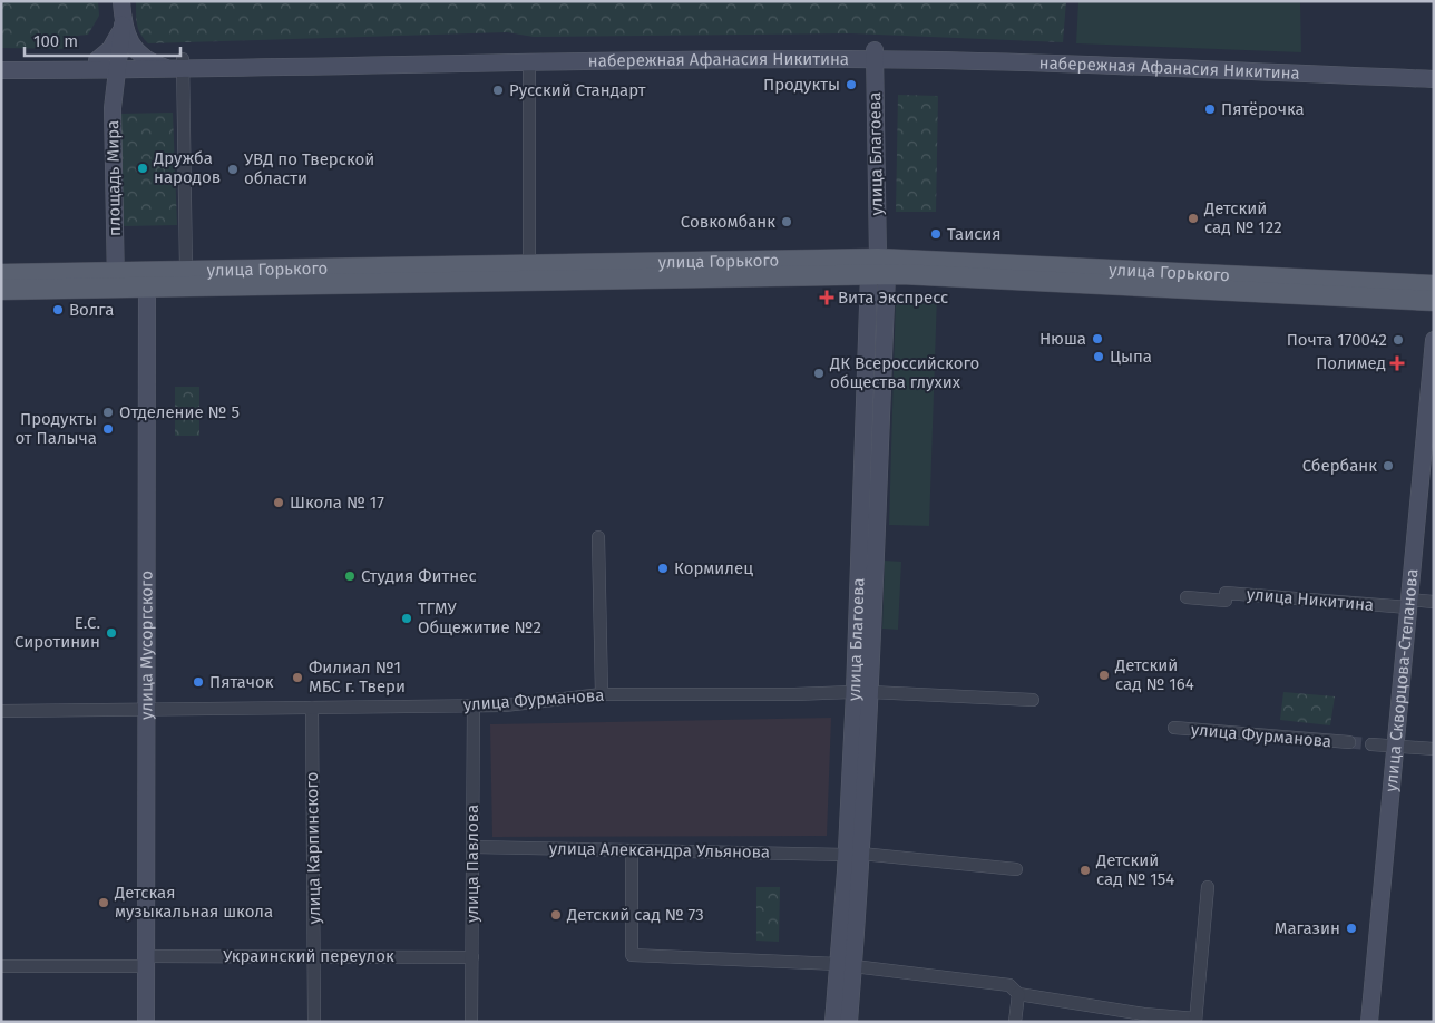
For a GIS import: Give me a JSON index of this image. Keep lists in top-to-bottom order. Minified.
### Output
{"streets":{"main road":["набережная Афанасия Никитина","улица Благоева","площадь Мира","улица Горького","улица Мусоргского","улица Скворцова-Степанова"],"street":["улица Никитина","улица Фурманова","улица Карпинского","улица Александра Ульянова","улица Павлова","Украинский переулок"]},"crossings":[["набережная Афанасия Никитина","улица Благоева"],["набережная Афанасия Никитина","площадь Мира"],["улица Благоева","улица Горького"],["улица Благоева","улица Фурманова"],["улица Благоева","улица Александра Ульянова"],["площадь Мира","улица Горького"],["улица Горького","улица Мусоргского"],["улица Никитина","улица Скворцова-Степанова"],["улица Мусоргского","улица Фурманова"],["улица Мусоргского","Украинский переулок"],["улица Фурманова","улица Карпинского"],["улица Фурманова","улица Павлова"],["улица Карпинского","Украинский переулок"],["улица Александра Ульянова","улица Павлова"],["улица Павлова","Украинский переулок"]],"places":{"other":["Продукты","Русский Стандарт","Пятёрочка","Дружба народов","УВД по Тверской области","Детский сад № 122","Совкомбанк","Таисия","Волга","Нюша","Почта 170042","Цыпа","ДК Всероссийского общества глухих","Отделение № 5","Продукты от Палыча","Сбербанк","Школа № 17","Кормилец","Студия Фитнес","ТГМУ Общежитие №2","Е.С. Сиротинин","Детский сад № 164","Филиал №1 МБС г. Твери","Пятачок","Детский сад № 154","Детская музыкальная школа","Детский сад № 73","Магазин"],"health":["Вита Экспресс","Полимед"]},"scale_bar":"100 m"}
